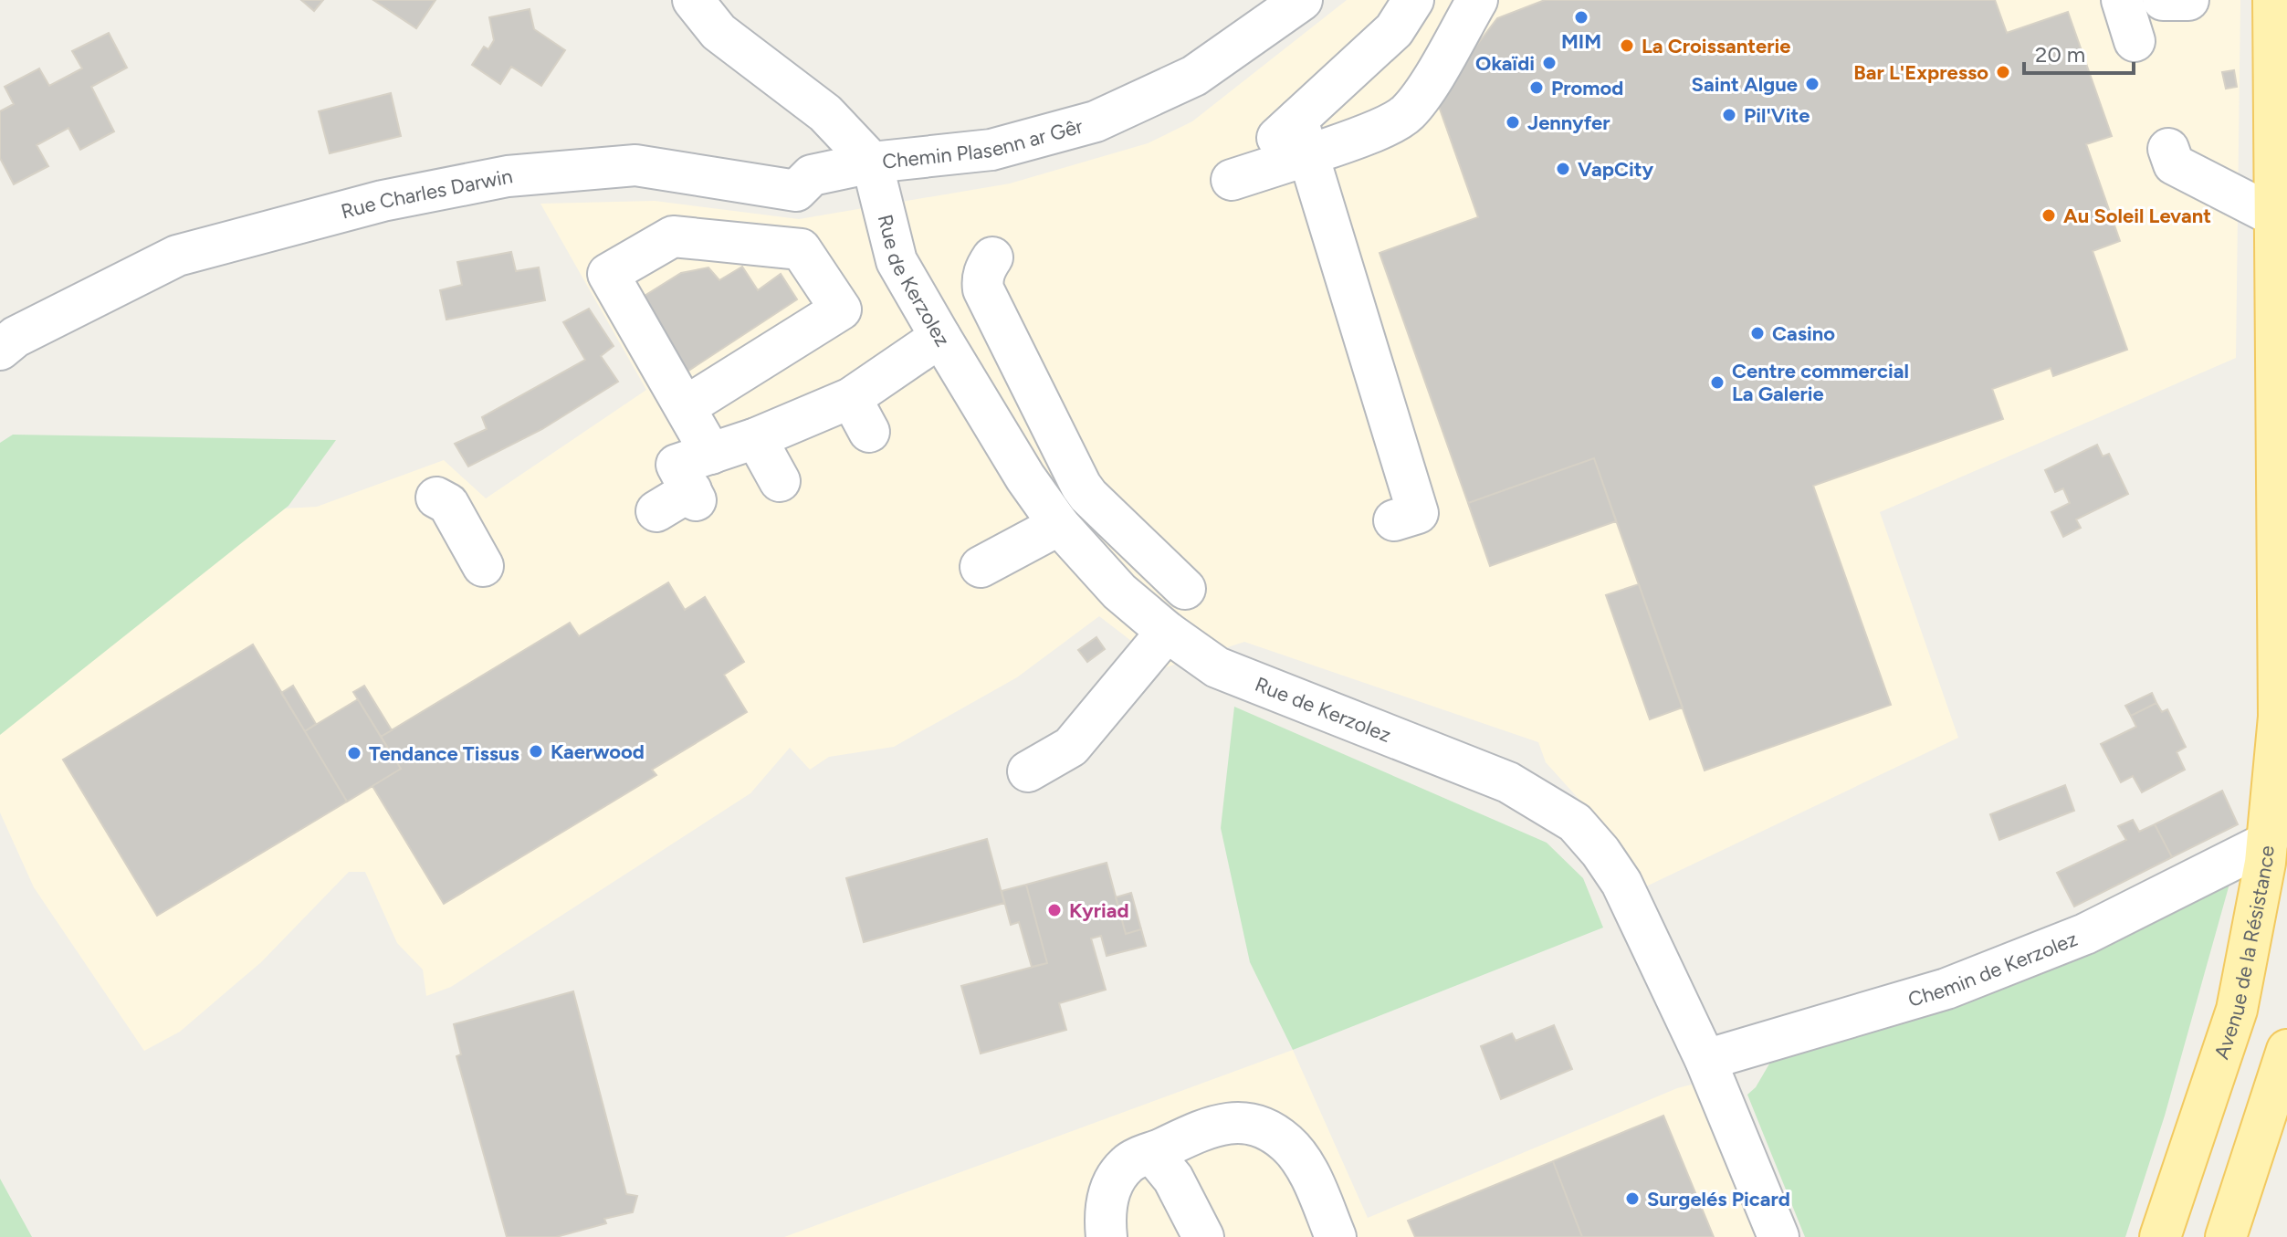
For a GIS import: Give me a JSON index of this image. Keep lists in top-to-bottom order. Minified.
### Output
{"streets":{"main road":["Avenue de la Résistance"],"street":["Chemin Plasenn ar Gêr","Rue Charles Darwin","Rue de Kerzolez","Chemin de Kerzolez"]},"crossings":[["Chemin Plasenn ar Gêr","Rue Charles Darwin"],["Chemin Plasenn ar Gêr","Rue de Kerzolez"],["Rue Charles Darwin","Rue de Kerzolez"],["Rue de Kerzolez","Chemin de Kerzolez"],["Avenue de la Résistance","Chemin de Kerzolez"]],"places":["MIM","La Croissanterie","Okaïdi","Bar L'Expresso","Saint Algue","Promod","Pil'Vite","Jennyfer","VapCity","Au Soleil Levant","Casino","Centre commercial La Galerie","Kaerwood","Tendance Tissus","Kyriad","Surgelés Picard"],"scale_bar":"20 m"}
